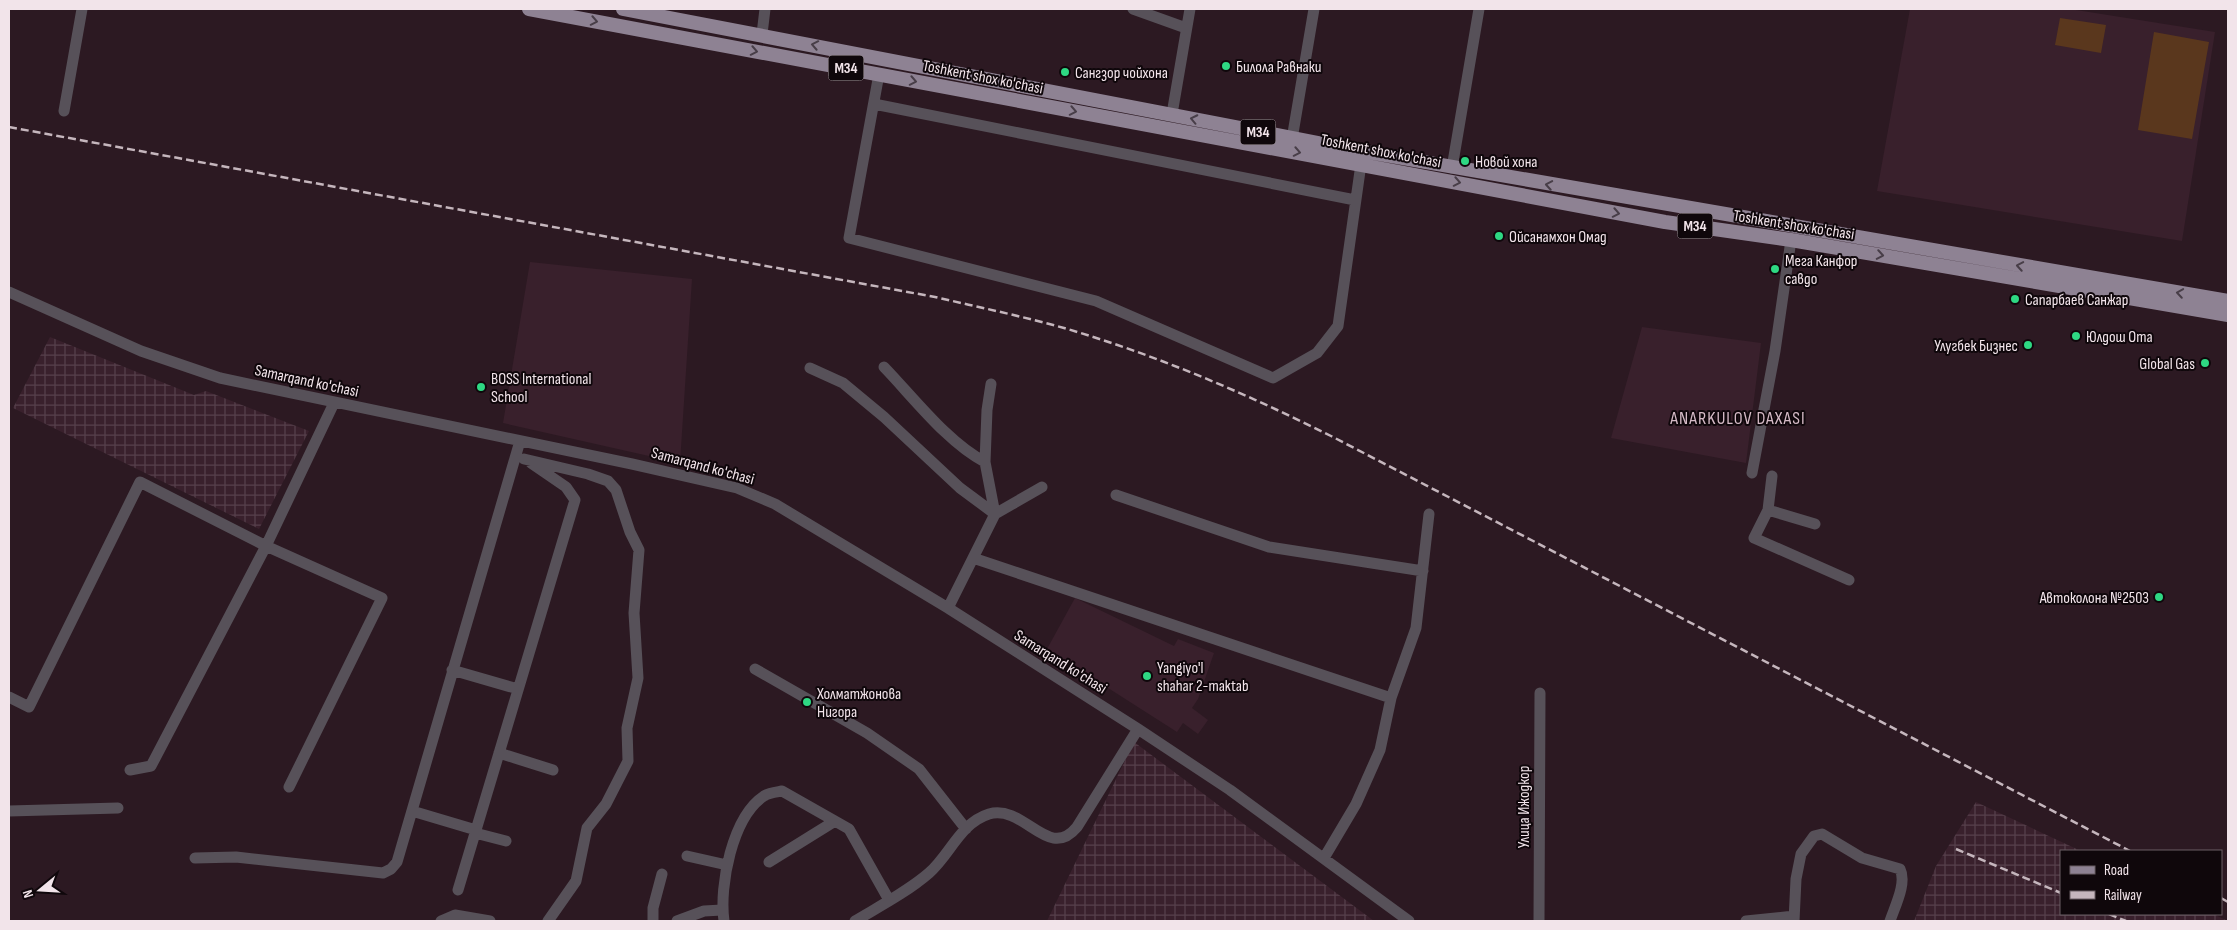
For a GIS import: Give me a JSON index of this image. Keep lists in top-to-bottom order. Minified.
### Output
{"streets":{"main road":["M34","Toshkent shox ko'chasi"],"street":["Samarqand ko'chasi","Улица Ижодкор"]},"districts":["ANARKULOV DAXASI"],"places":["Билола Равнаки","Сангзор чойхона","Новой хона","Ойсанамхон Омад","Мега Канфор савдо","Сапарбаев Санжар","Юлдош Ота","Улугбек Бизнес","Global Gas","BOSS International School","Автоколона №2503","Yangiyo'l shahar 2-maktab","Холматжонова Нигора"],"legend":["Road","Railway"],"north":"left"}
